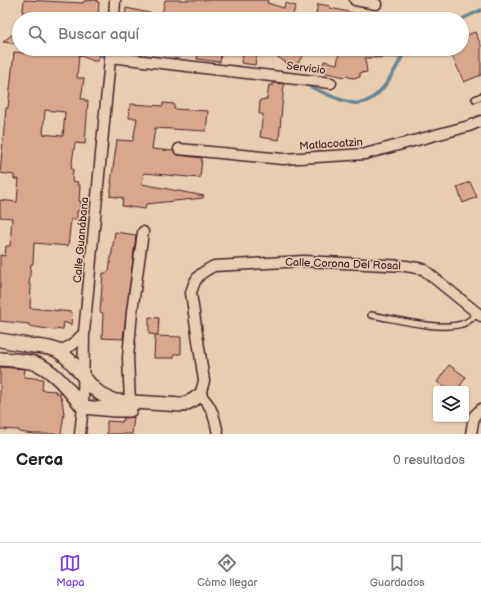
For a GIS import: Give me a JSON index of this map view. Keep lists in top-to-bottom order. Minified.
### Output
{"streets":{"street":["Servicio","Matlacoatzin","Calle Guanábana","Calle Corona Del Rosal"]},"page":{"search":"Buscar aquí","heading":["Cerca","0 resultados"],"nav":["Mapa","Cómo llegar","Guardados"]}}
